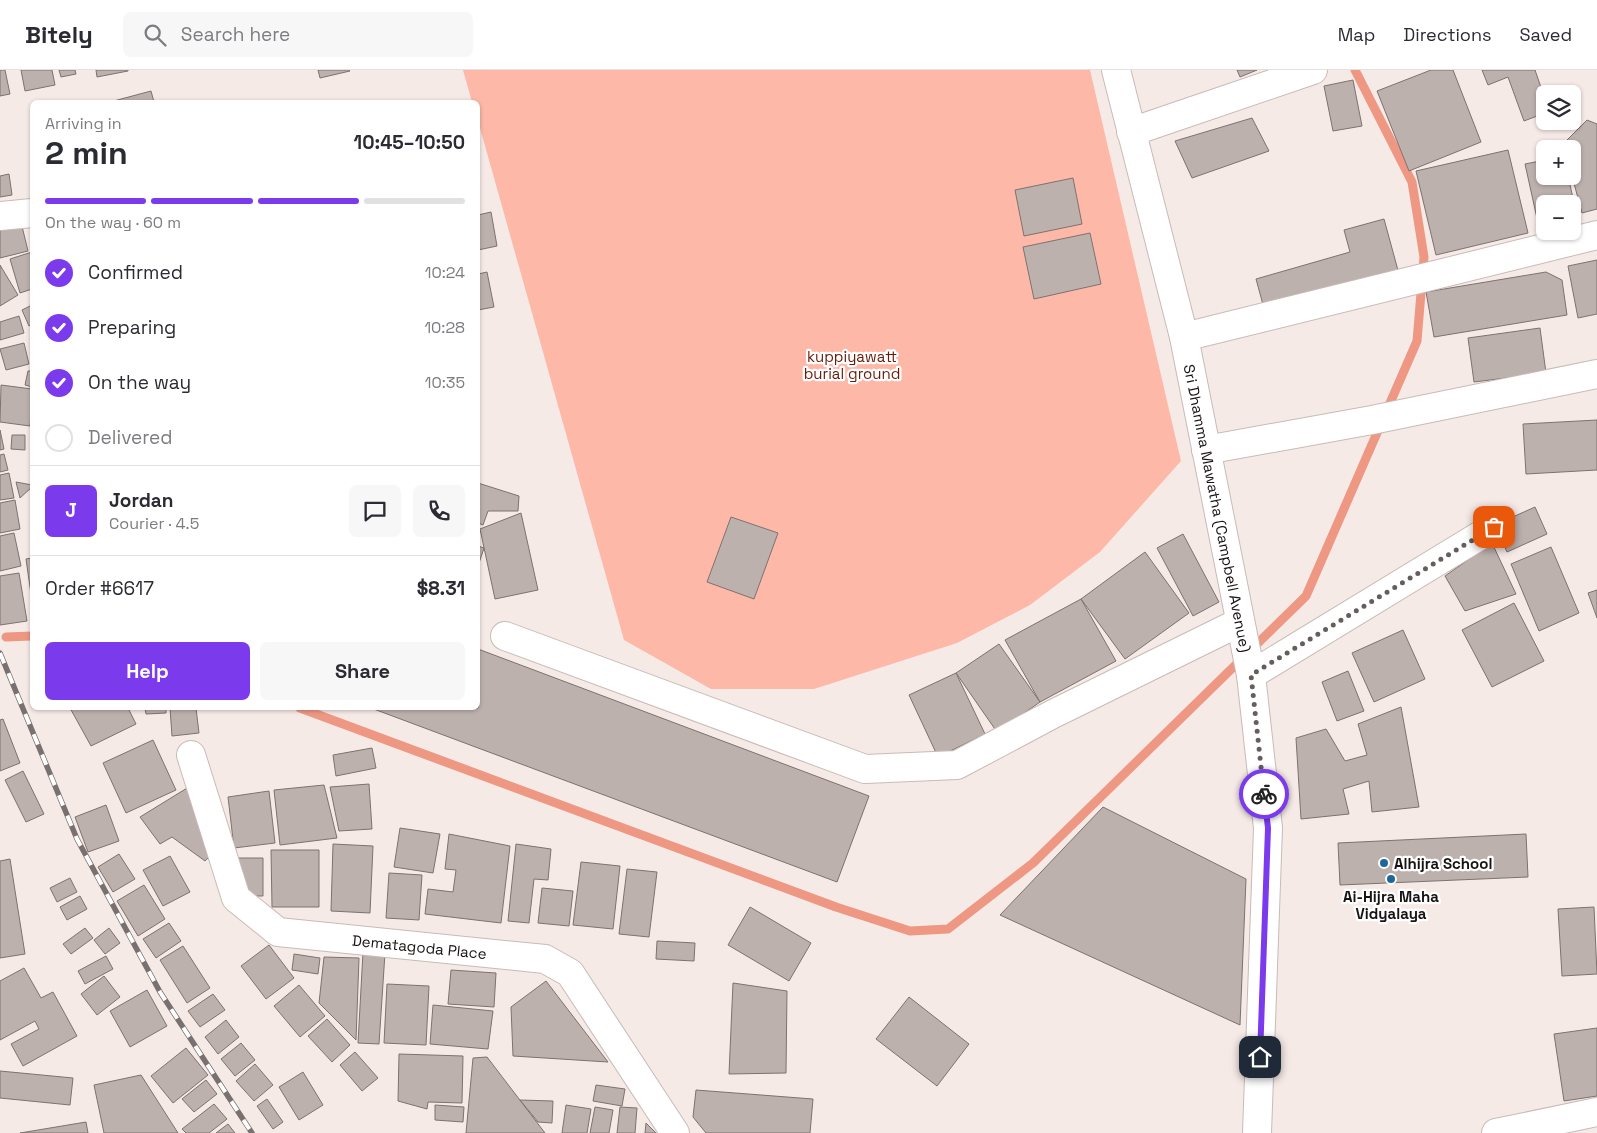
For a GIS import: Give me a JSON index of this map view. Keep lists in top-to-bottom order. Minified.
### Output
{"streets":{"street":["Sri Dhamma Mawatha (Campbell Avenue)","Dematagoda Place"]},"parks":["kuppiyawatt burial ground"],"places":["Alhijra School","Ai-Hijra Maha Vidyalaya"],"page":{"header":"Bitely","search":"Search here","nav":["Map","Directions","Saved"],"map_buttons":["+","−"],"heading":["2 min","Arriving in","10:45–10:50"],"panel":["Jordan","Courier · 4.5","Order #6617","$8.31"],"bar":"On the way · 60 m","list":[["Confirmed","10:24"],["Preparing","10:28"],["On the way","10:35"],"Delivered"],"round":"J","buttons":["Help","Share"]}}
